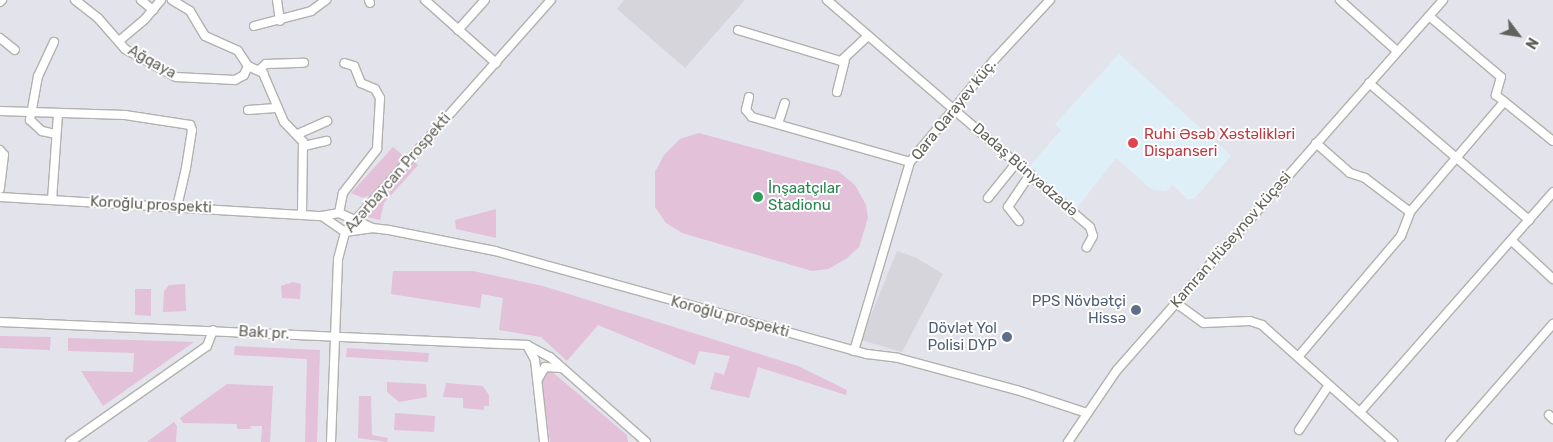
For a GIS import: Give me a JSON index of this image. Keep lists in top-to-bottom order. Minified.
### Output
{"streets":{"street":["Ağqaya","Qara Qarayev küç.","Dadaş Bünyadzadə","Azərbaycan Prospekti","Koroğlu prospekti","Kamran Hüseynov küçəsi","Bakı pr."]},"crossings":[["Qara Qarayev küç.","Dadaş Bünyadzadə"],["Qara Qarayev küç.","Koroğlu prospekti"],["Azərbaycan Prospekti","Bakı pr."],["Koroğlu prospekti","Kamran Hüseynov küçəsi"]],"places":["Ruhi Əsəb Xəstəlikləri Dispanseri","İnşaatçılar Stadionu","PPS Növbətçi Hissə","Dövlət Yol Polisi DYP"],"north":"bottom right"}
